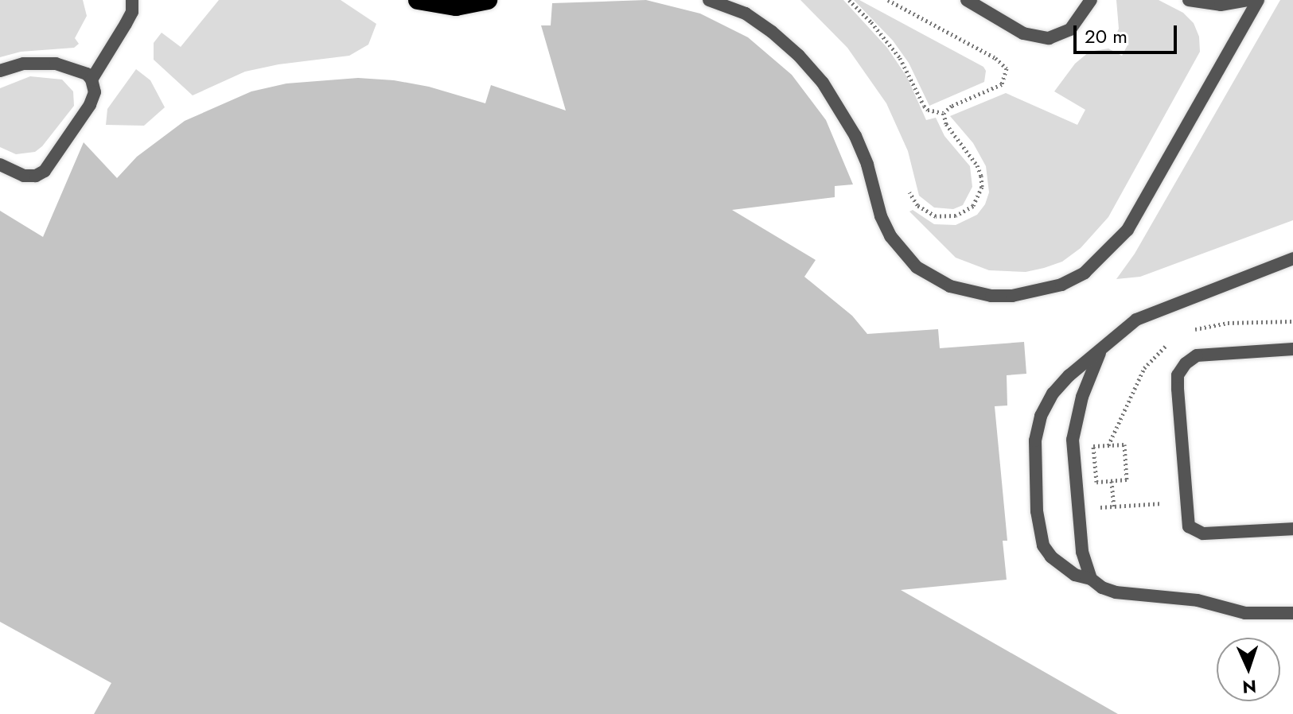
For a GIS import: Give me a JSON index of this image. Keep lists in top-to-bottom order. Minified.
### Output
{"scale_bar":"20 m","north":"bottom"}
